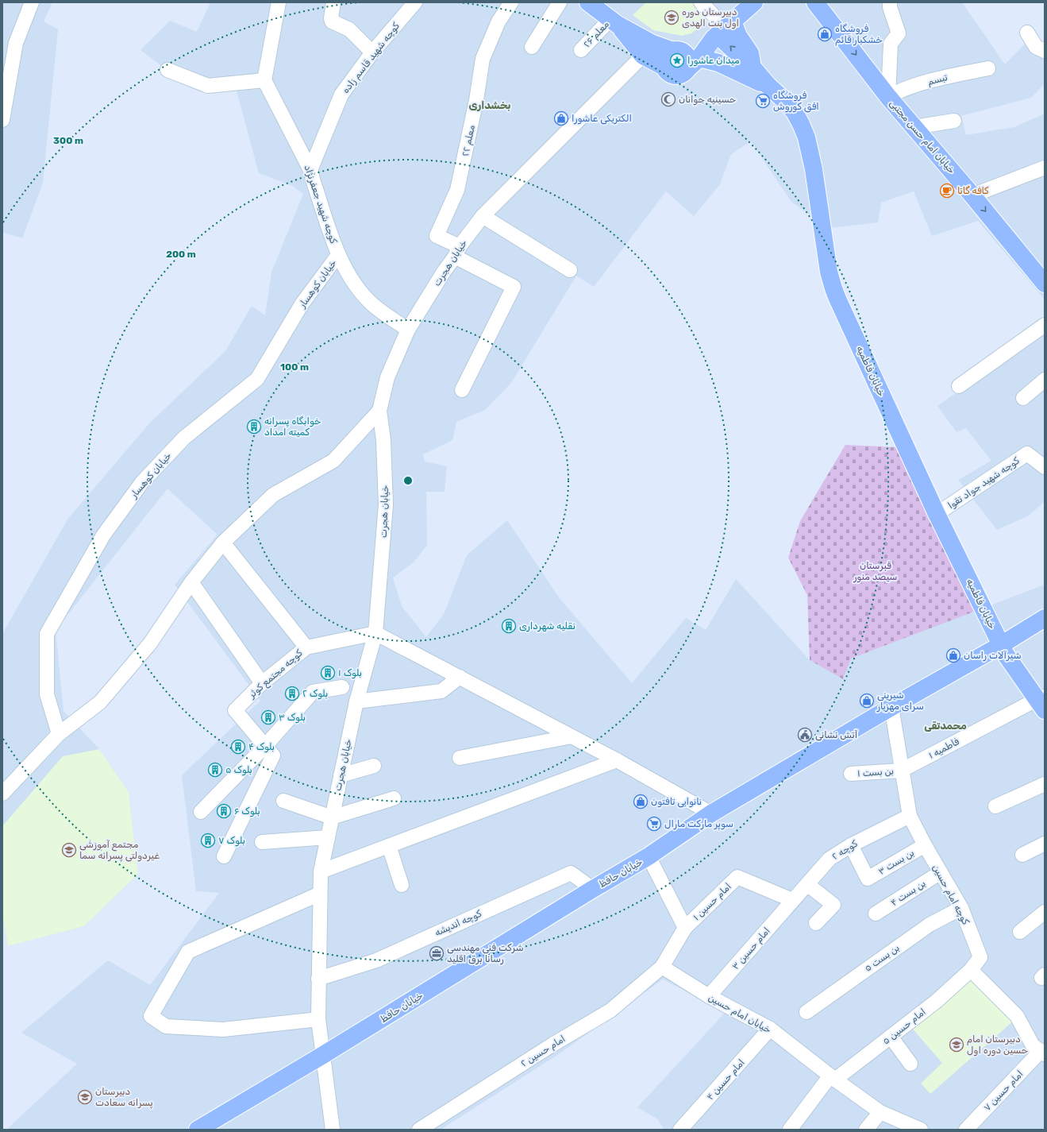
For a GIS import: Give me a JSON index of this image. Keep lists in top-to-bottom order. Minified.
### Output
{"streets":{"main road":["خیابان امام حسن مجتبی","خیابان فاطمیه","خیابان حافظ"],"street":["معلم ۲۶","کوچه شهید قاسم زاده","تبسم","معلم ۲۲","کوچه شهید جعفرنژاد","خیابان هجرت","خیابان کوهسار","کوچه شهید جواد تقوا","کوچه مجتمع کوثر","فاطمیه ۱","بن بست ۱","کوچه ۲","بن بست ۳","بن بست ۴","کوچه امام حسین","امام حسین ۱","کوچه اندیشه","امام حسین ۳","بن بست ۵","خیابان امام حسین","امام حسین ۵","امام حسین ۲","امام حسین ۴","امام حسین ۷"]},"crossings":[["کوچه شهید قاسم زاده","کوچه شهید جعفرنژاد"],["تبسم","خیابان امام حسن مجتبی"],["معلم ۲۲","خیابان هجرت"],["کوچه شهید جعفرنژاد","خیابان هجرت"],["کوچه شهید جعفرنژاد","خیابان کوهسار"],["خیابان هجرت","کوچه مجتمع کوثر"],["خیابان هجرت","خیابان حافظ"],["خیابان هجرت","کوچه اندیشه"],["خیابان فاطمیه","کوچه شهید جواد تقوا"],["خیابان فاطمیه","فاطمیه ۱"],["خیابان فاطمیه","خیابان حافظ"],["فاطمیه ۱","بن بست ۱"],["فاطمیه ۱","کوچه امام حسین"],["بن بست ۱","کوچه امام حسین"],["کوچه ۲","بن بست ۳"],["کوچه ۲","کوچه امام حسین"],["کوچه ۲","امام حسین ۱"],["کوچه ۲","امام حسین ۳"],["بن بست ۳","کوچه امام حسین"],["خیابان حافظ","کوچه امام حسین"],["خیابان حافظ","کوچه اندیشه"],["بن بست ۴","کوچه امام حسین"],["کوچه امام حسین","بن بست ۵"],["کوچه امام حسین","امام حسین ۵"],["امام حسین ۱","امام حسین ۳"],["امام حسین ۳","خیابان امام حسین"],["خیابان امام حسین","امام حسین ۵"],["خیابان امام حسین","امام حسین ۲"],["خیابان امام حسین","امام حسین ۴"]],"one_way":["خیابان امام حسن مجتبی"],"districts":["بخشداری","محمدتقی"],"parks":["قبرستان سیصد منور"],"places":{"school or university":["دبیرستان دوره اول بنت الهدی","مجتمع آموزشی غیردولتی پسرانه سما","دبیرستان امام حسین دوره اول","دبیرستان پسرانه سعادت"],"shop":["فروشگاه خشکبار قائم","الکتریکی عاشورا","شیرآلات راسان","شیرینی سرای مهزیار","نانوایی تافتون"],"place":["میدان عاشورا"],"mosque":["حسینیه جوانان"],"supermarket":["فروشگاه افق کوروش","سوپر مارکت مارال"],"cafe":["کافه گاتا"],"building":["خوابگاه پسرانه کمیته امداد","نقلیه شهرداری","بلوک ۱","بلوک ۲","بلوک ۳","بلوک ۴","بلوک ۵","بلوک ۶","بلوک ۷"],"public building":["آتش نشانی"],"office":["شرکت فنی مهندسی رسانا برق اقلید"]},"rings":["300 m","200 m","100 m"]}
